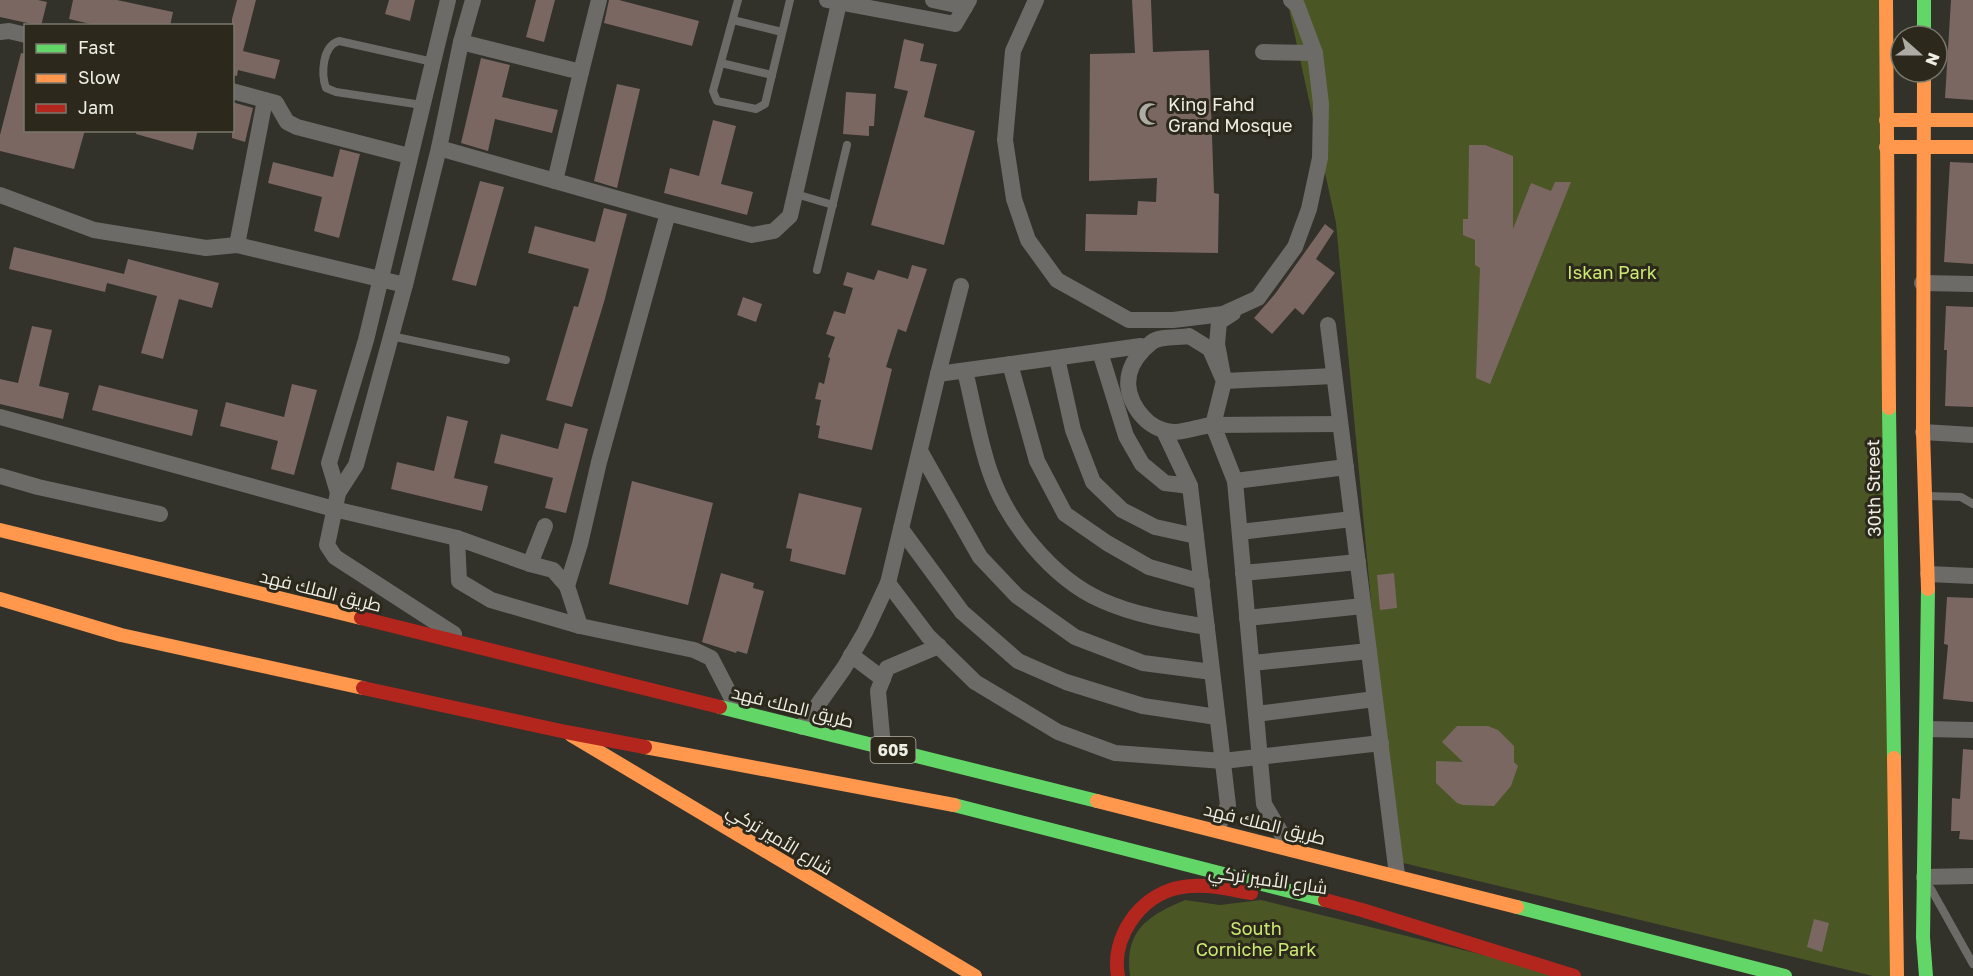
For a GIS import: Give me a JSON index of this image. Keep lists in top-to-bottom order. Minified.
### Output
{"streets":{"main road":["30th Street","طريق الملك فهد","605","شارع الأمير تركي"]},"crossings":[["605","شارع الأمير تركي"]],"parks":["Iskan Park","South Corniche Park"],"places":{"mosque":["King Fahd Grand Mosque"]},"legend":["Fast","Slow","Jam"],"north":"right"}
